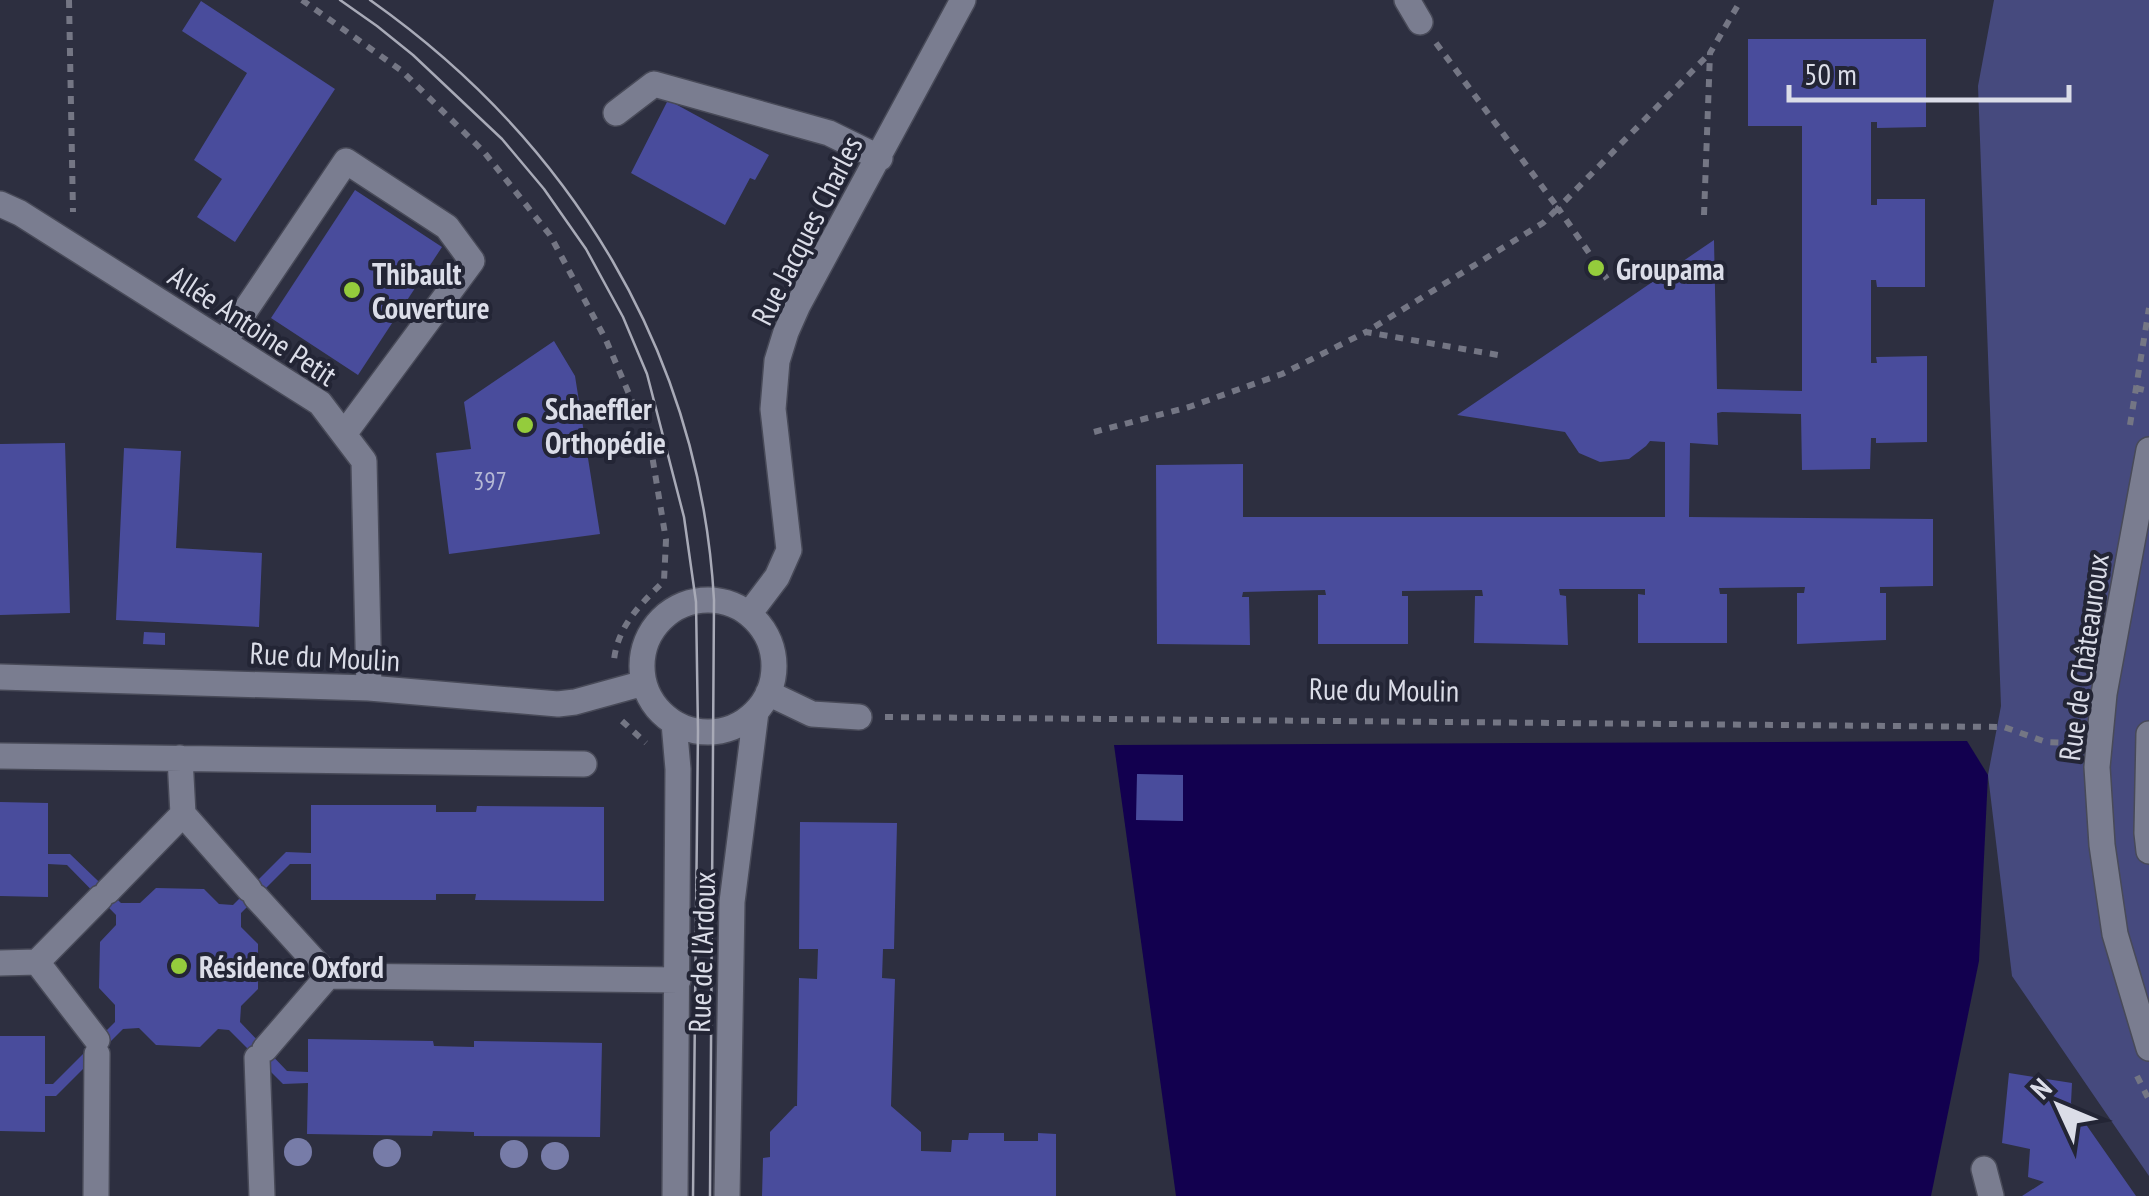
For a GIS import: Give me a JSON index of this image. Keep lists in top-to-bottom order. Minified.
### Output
{"streets":{"street":["Rue Jacques Charles","Allée Antoine Petit","Rue du Moulin","Rue de Châteauroux","Rue de l'Ardoux"]},"crossings":[["Rue Jacques Charles","Rue du Moulin"],["Rue Jacques Charles","Rue de l'Ardoux"],["Allée Antoine Petit","Rue du Moulin"],["Rue du Moulin","Rue de l'Ardoux"]],"places":["Groupama","Thibault Couverture","Schaeffler Orthopédie","Résidence Oxford"],"house_numbers":["397"],"scale_bar":"50 m","north":"top left"}
